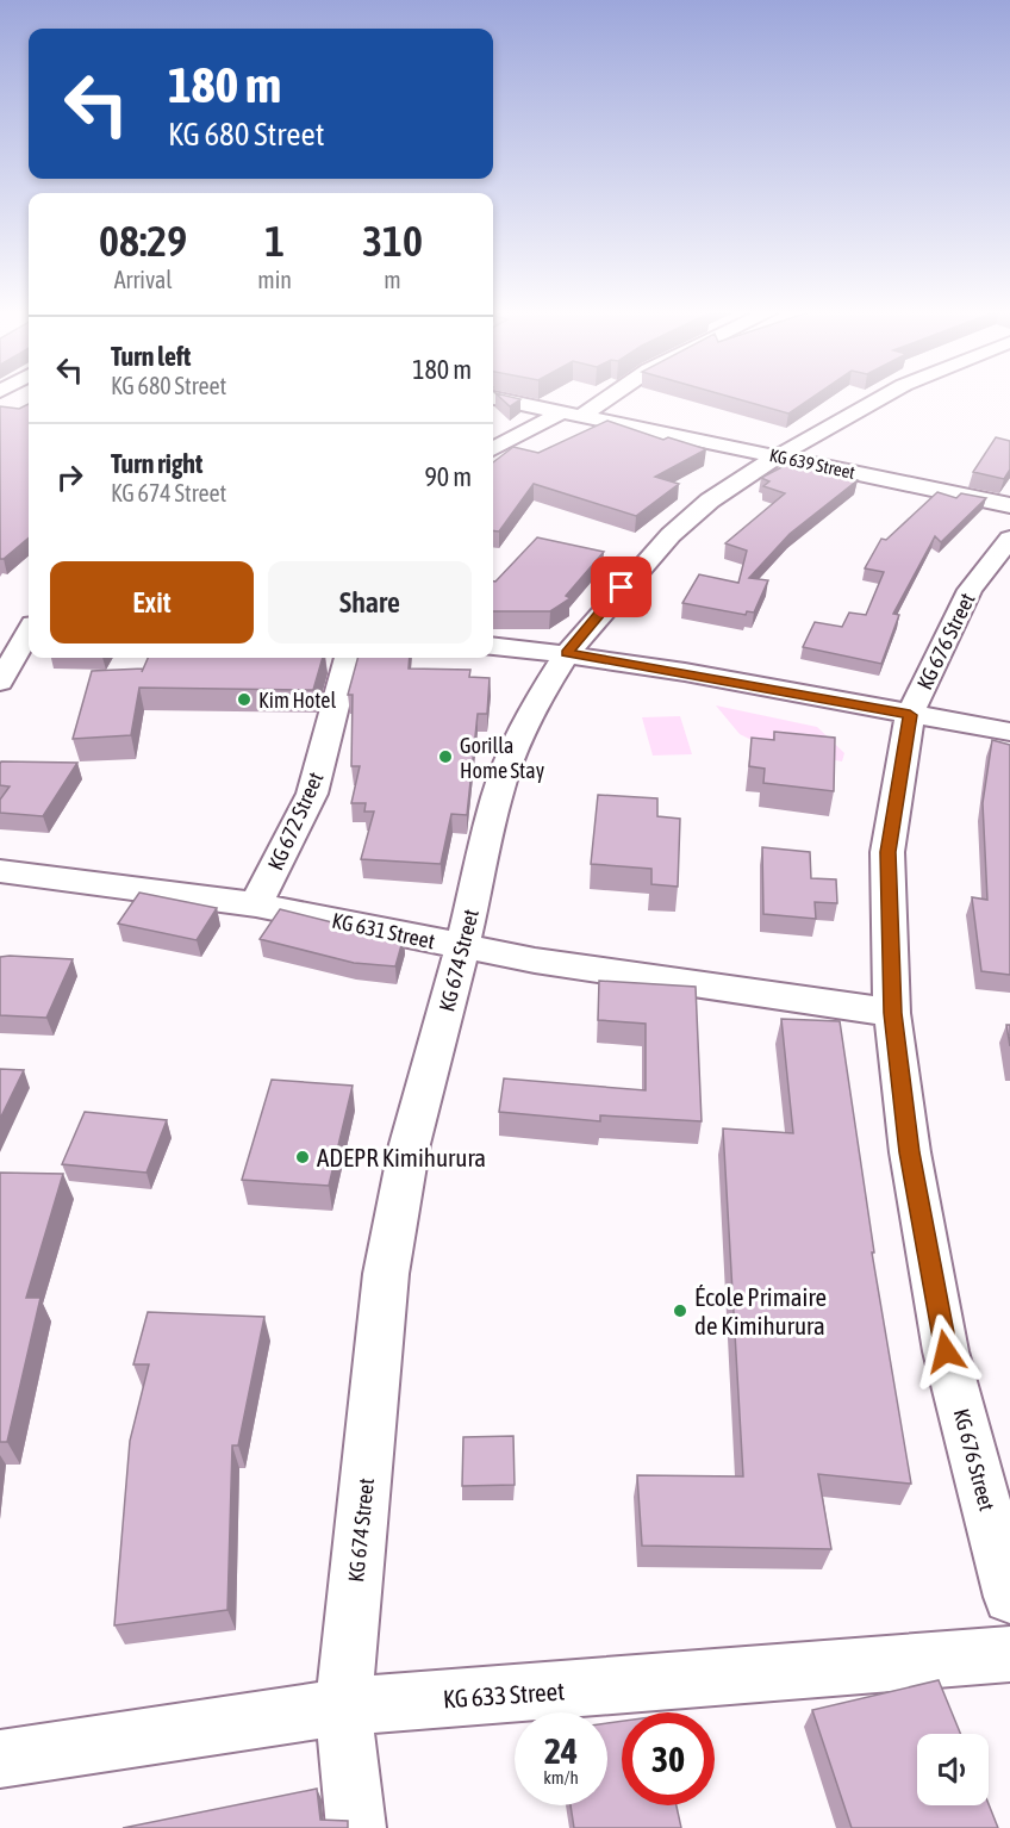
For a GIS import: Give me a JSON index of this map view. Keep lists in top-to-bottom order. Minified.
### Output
{"streets":{"street":["KG 639 Street","KG 676 Street","KG 672 Street","KG 631 Street","KG 674 Street","KG 633 Street"]},"crossings":[["KG 639 Street","KG 674 Street"],["KG 676 Street","KG 631 Street"],["KG 672 Street","KG 631 Street"],["KG 631 Street","KG 674 Street"],["KG 674 Street","KG 633 Street"]],"places":["Kim Hotel","Gorilla Home Stay","ADEPR Kimihurura","École Primaire de Kimihurura"],"page":{"turn":["180 m","KG 680 Street"],"eta":["08:29","Arrival","1","min","310","m"],"list":[{"name":"Turn left","note":"KG 680 Street","value":"180 m"},{"name":"Turn right","note":"KG 674 Street","value":"90 m"}],"buttons":["Exit","Share"],"speed":"24 km/h","limit":"30"}}
